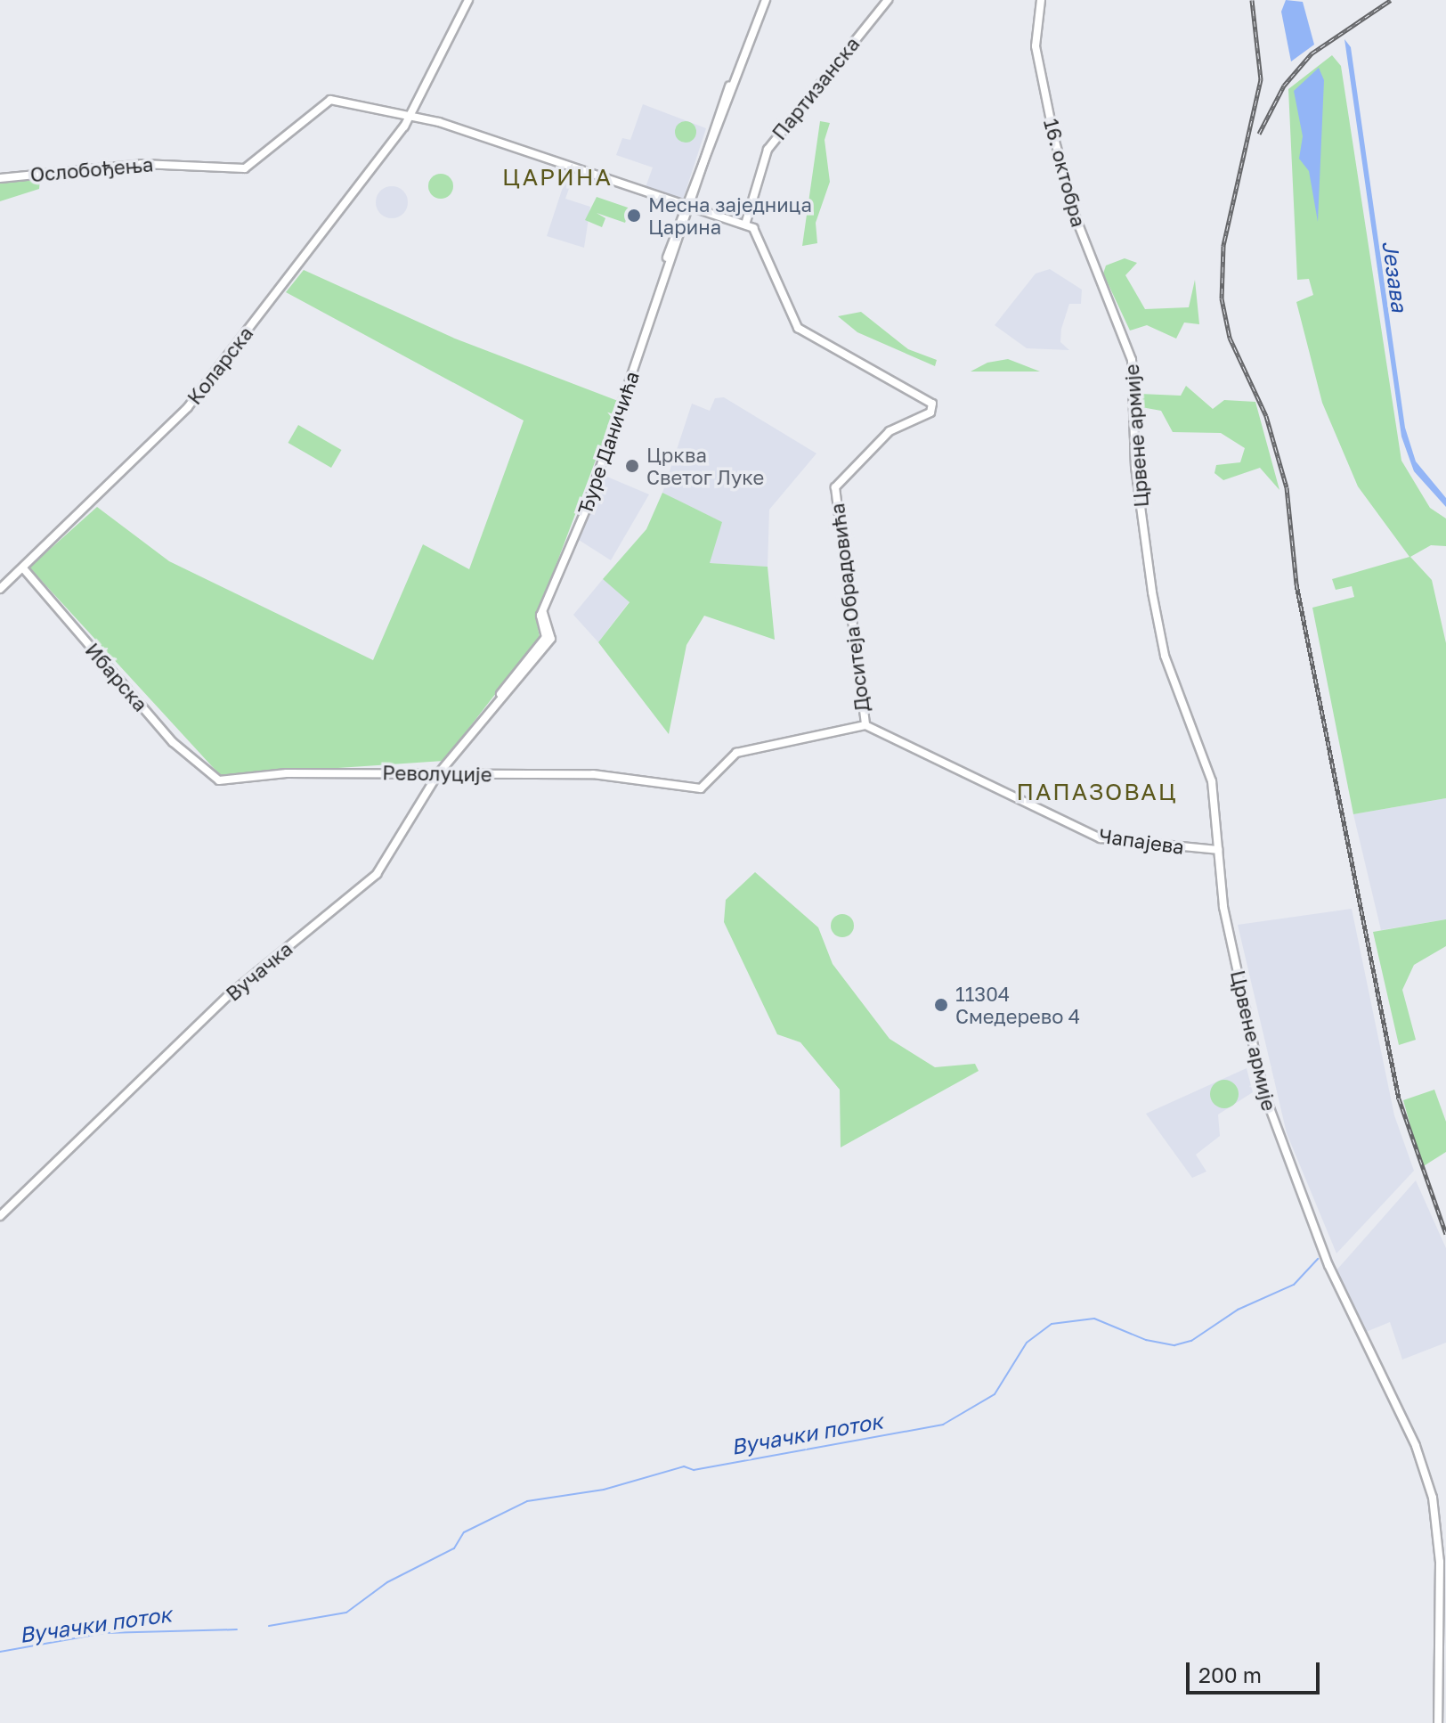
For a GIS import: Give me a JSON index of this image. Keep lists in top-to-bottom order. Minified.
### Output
{"streets":{"street":["Партизанска","Ослобођења","16. октобра","Коларска","Црвене армије","Ђуре Даничића","Доситеја Обрадовића","Ибарска","Револуције","Чапајева","Вучачка"]},"crossings":[["Партизанска","Доситеја Обрадовића"],["Ослобођења","Коларска"],["16. октобра","Црвене армије"],["Коларска","Ибарска"],["Црвене армије","Чапајева"],["Ђуре Даничића","Вучачка"],["Доситеја Обрадовића","Револуције"],["Доситеја Обрадовића","Чапајева"],["Ибарска","Револуције"],["Револуције","Вучачка"]],"districts":["ЦАРИНА","ПАПАЗОВАЦ"],"water":["Језава","Вучачки поток"],"places":["Месна заједница Царина","Црква Светог Луке","11304 Смедерево 4"],"scale_bar":"200 m"}
